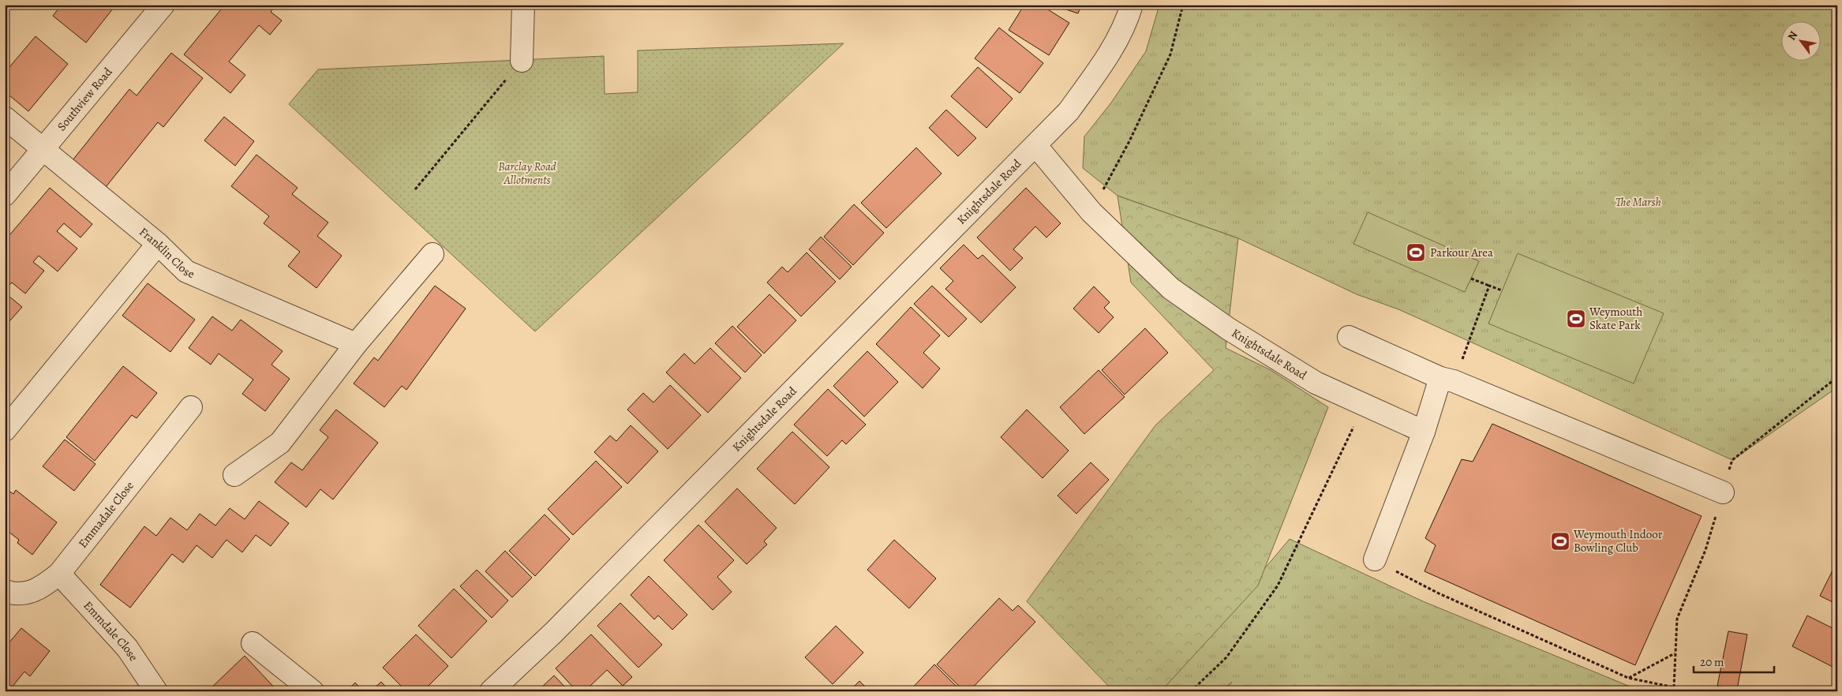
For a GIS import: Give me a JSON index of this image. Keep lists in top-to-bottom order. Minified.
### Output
{"streets":{"street":["Southview Road","Knightsdale Road","Franklin Close","Emmadale Close","Emmdale Close"]},"crossings":[["Southview Road","Franklin Close"],["Emmadale Close","Emmdale Close"]],"parks":["Barclay Road Allotments","The Marsh"],"places":{"sports":["Parkour Area","Weymouth Skate Park","Weymouth Indoor Bowling Club"]},"scale_bar":"20 m","north":"top left"}
